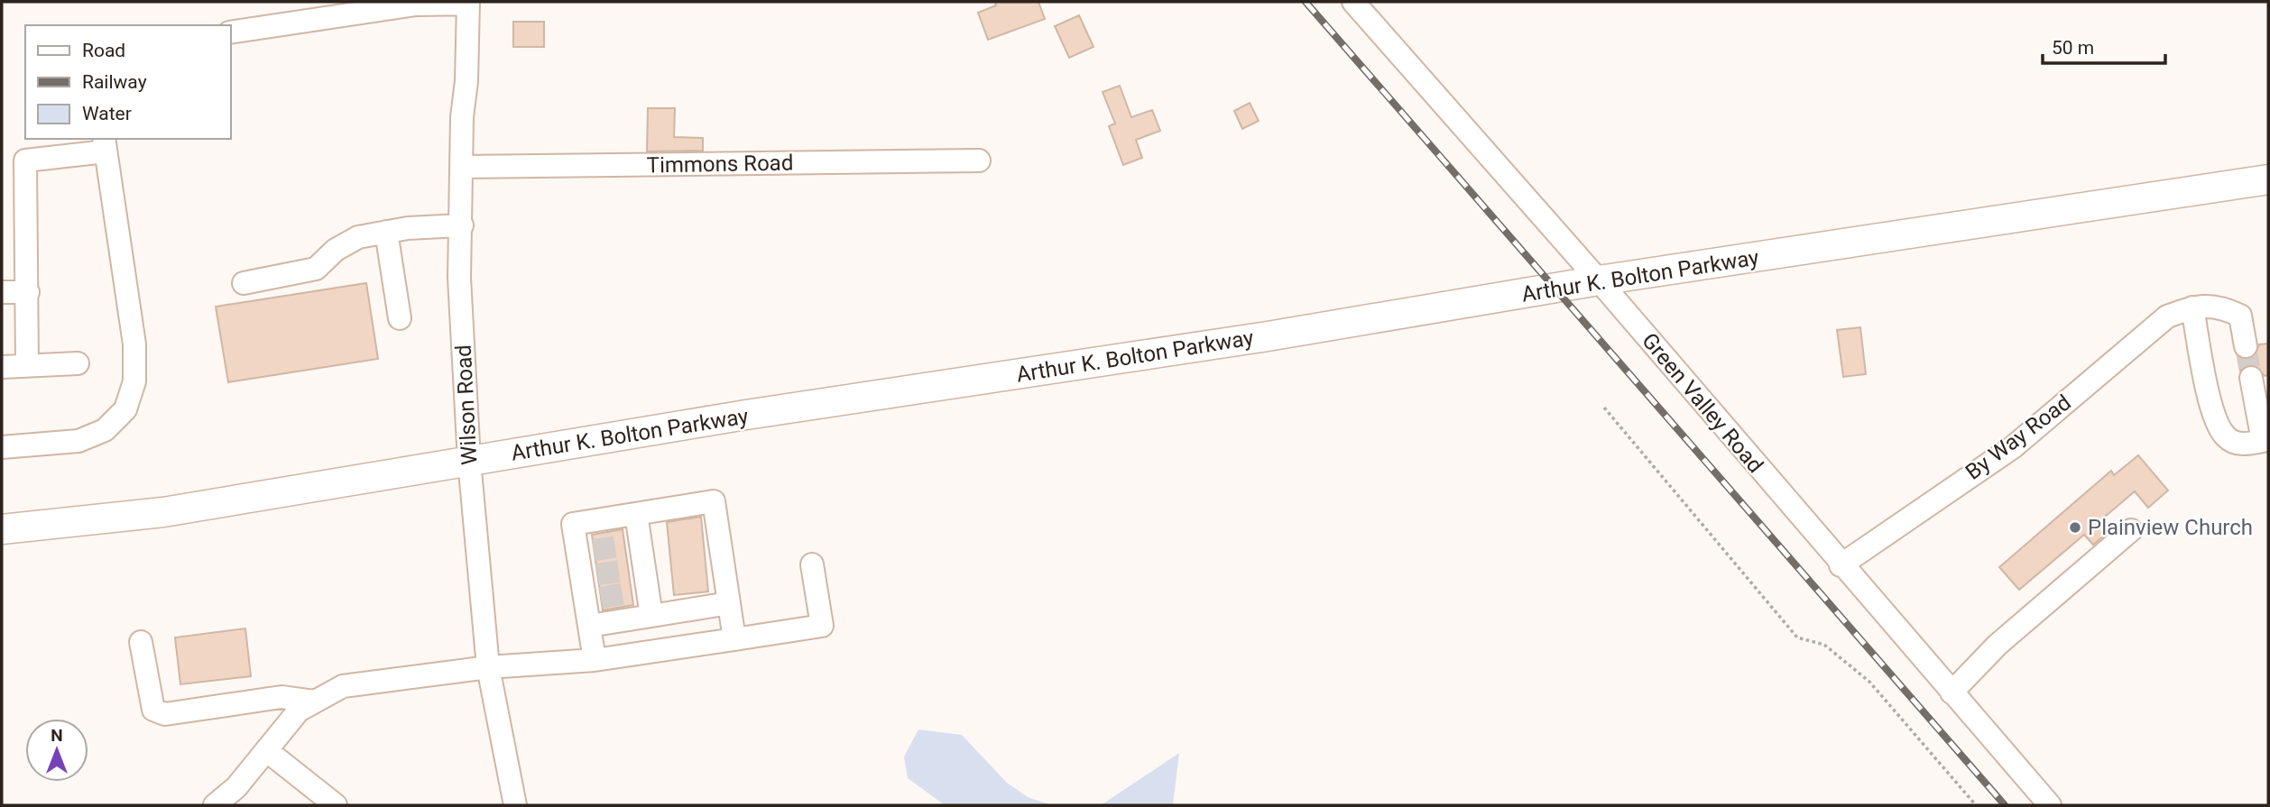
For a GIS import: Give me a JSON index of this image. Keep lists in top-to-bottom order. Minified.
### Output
{"streets":{"main road":["Arthur K. Bolton Parkway"],"street":["Timmons Road","Green Valley Road","Wilson Road","By Way Road"]},"crossings":[["Timmons Road","Wilson Road"],["Arthur K. Bolton Parkway","Green Valley Road"],["Arthur K. Bolton Parkway","Wilson Road"],["Green Valley Road","By Way Road"]],"places":["Plainview Church"],"legend":["Road","Railway","Water"],"scale_bar":"50 m","north":"top"}
